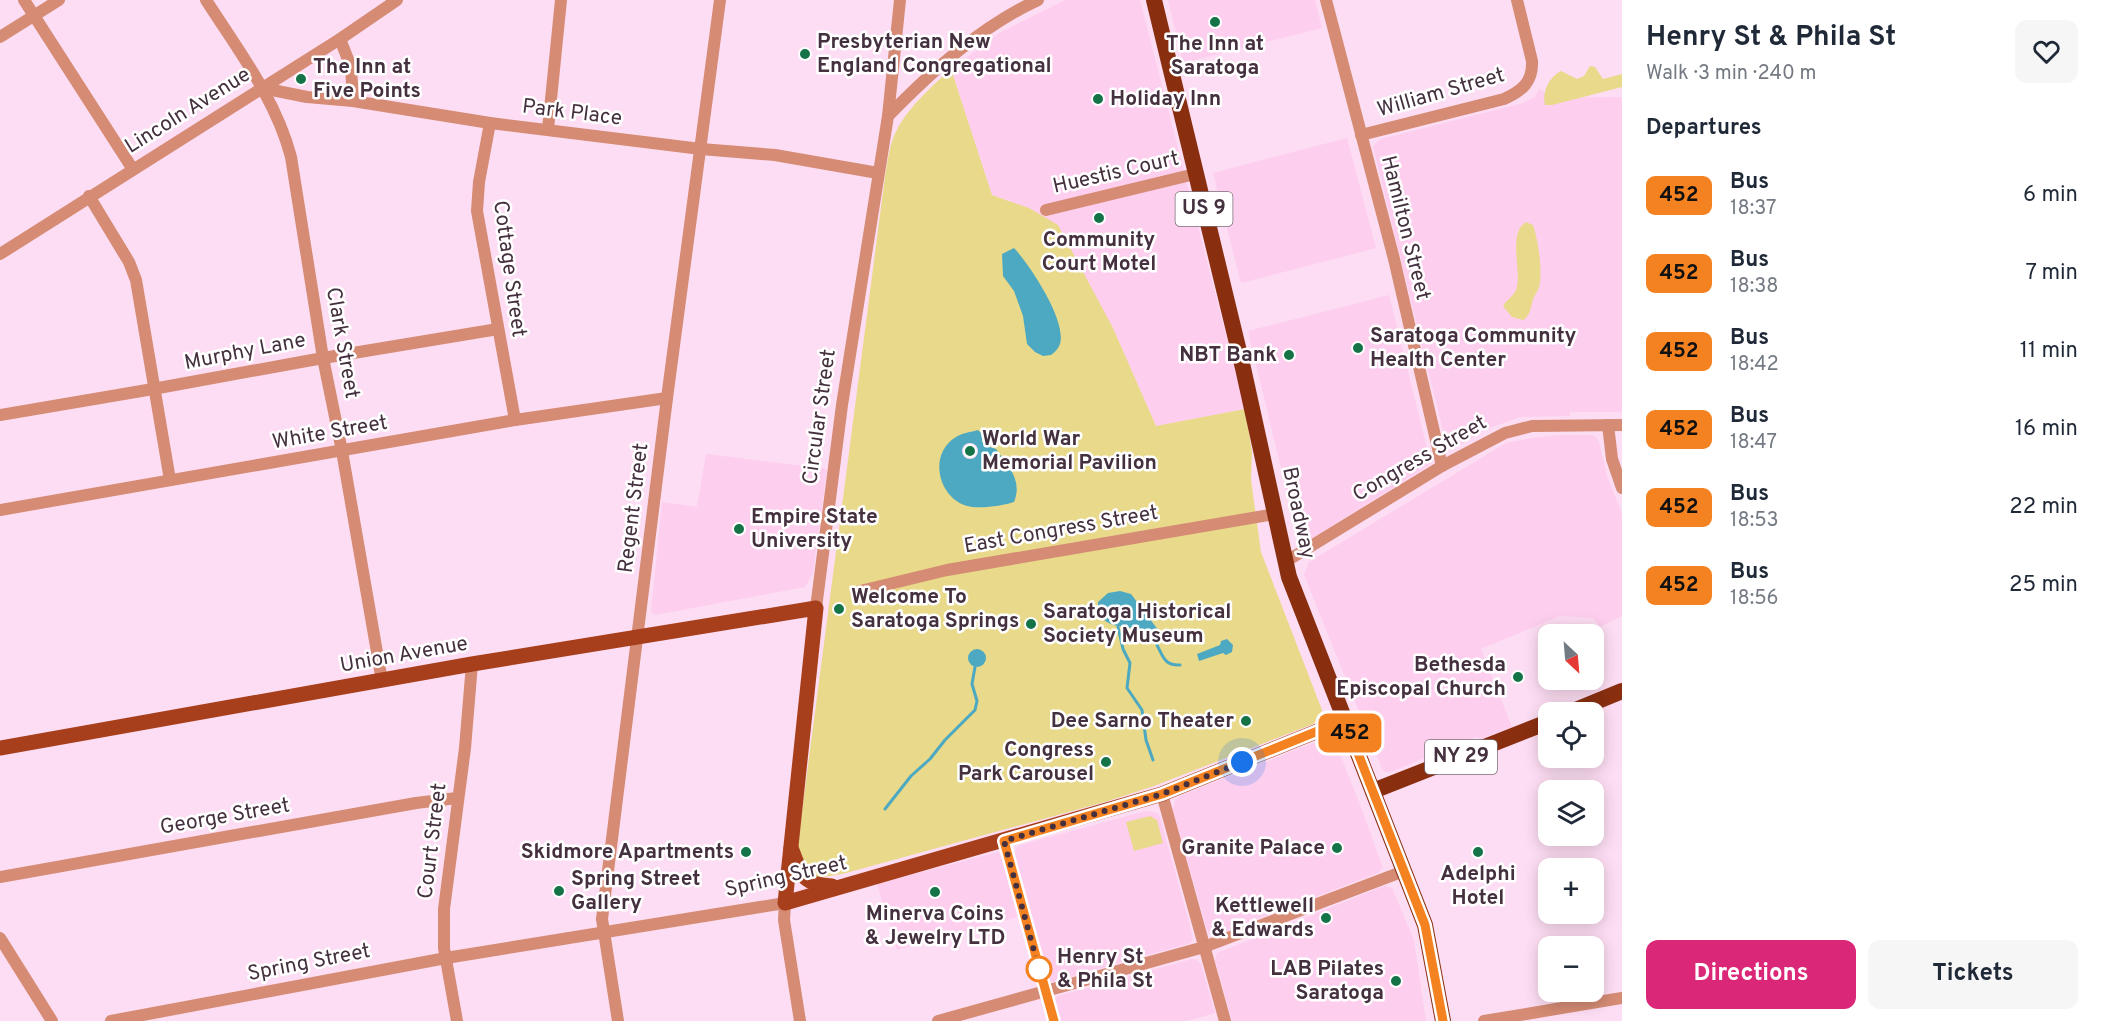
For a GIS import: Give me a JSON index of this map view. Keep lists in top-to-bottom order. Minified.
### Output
{"streets":{"highway":["US 9","Broadway","NY 29"],"main road":["Circular Street","Union Avenue","Spring Street"],"street":["William Street","Lincoln Avenue","Park Place","Huestis Court","Hamilton Street","Cottage Street","Clark Street","Murphy Lane","White Street","Congress Street","Regent Street","East Congress Street","George Street","Court Street"]},"crossings":[["William Street","Hamilton Street"],["Lincoln Avenue","Park Place"],["Lincoln Avenue","Clark Street"],["Park Place","Cottage Street"],["Park Place","Clark Street"],["Park Place","Circular Street"],["Park Place","Regent Street"],["Huestis Court","Broadway"],["Hamilton Street","Congress Street"],["Cottage Street","Murphy Lane"],["Cottage Street","White Street"],["Clark Street","Murphy Lane"],["Clark Street","White Street"],["Clark Street","Union Avenue"],["Circular Street","Union Avenue"],["Circular Street","Spring Street"],["White Street","Regent Street"],["Congress Street","Broadway"],["Regent Street","Union Avenue"],["Regent Street","Spring Street"],["Broadway","East Congress Street"],["Broadway","NY 29"],["Broadway","Spring Street"],["Union Avenue","Court Street"],["George Street","Court Street"],["Court Street","Spring Street"]],"places":["The Inn at Saratoga","Presbyterian New England Congregational","The Inn at Five Points","Holiday Inn","Community Court Motel","Saratoga Community Health Center","NBT Bank","World War Memorial Pavilion","Empire State University","Welcome To Saratoga Springs","Saratoga Historical Society Museum","Bethesda Episcopal Church","Dee Sarno Theater","Congress Park Carousel","Granite Palace","Skidmore Apartments","Adelphi Hotel","Spring Street Gallery","Minerva Coins & Jewelry LTD","Kettlewell & Edwards","Henry St & Phila St","LAB Pilates Saratoga"],"lines":["bus line 452"],"north":"bottom right","page":{"on_map":"452","heading":[["Henry St & Phila St","Walk · 3 min · 240 m"],"Departures"],"list":[{"mark":"452","name":"Bus","note":"18:37","value":"6 min"},{"mark":"452","name":"Bus","note":"18:38","value":"7 min"},{"mark":"452","name":"Bus","note":"18:42","value":"11 min"},{"mark":"452","name":"Bus","note":"18:47","value":"16 min"},{"mark":"452","name":"Bus","note":"18:53","value":"22 min"},{"mark":"452","name":"Bus","note":"18:56","value":"25 min"}],"map_buttons":["+","−"],"buttons":["Directions","Tickets"]}}
